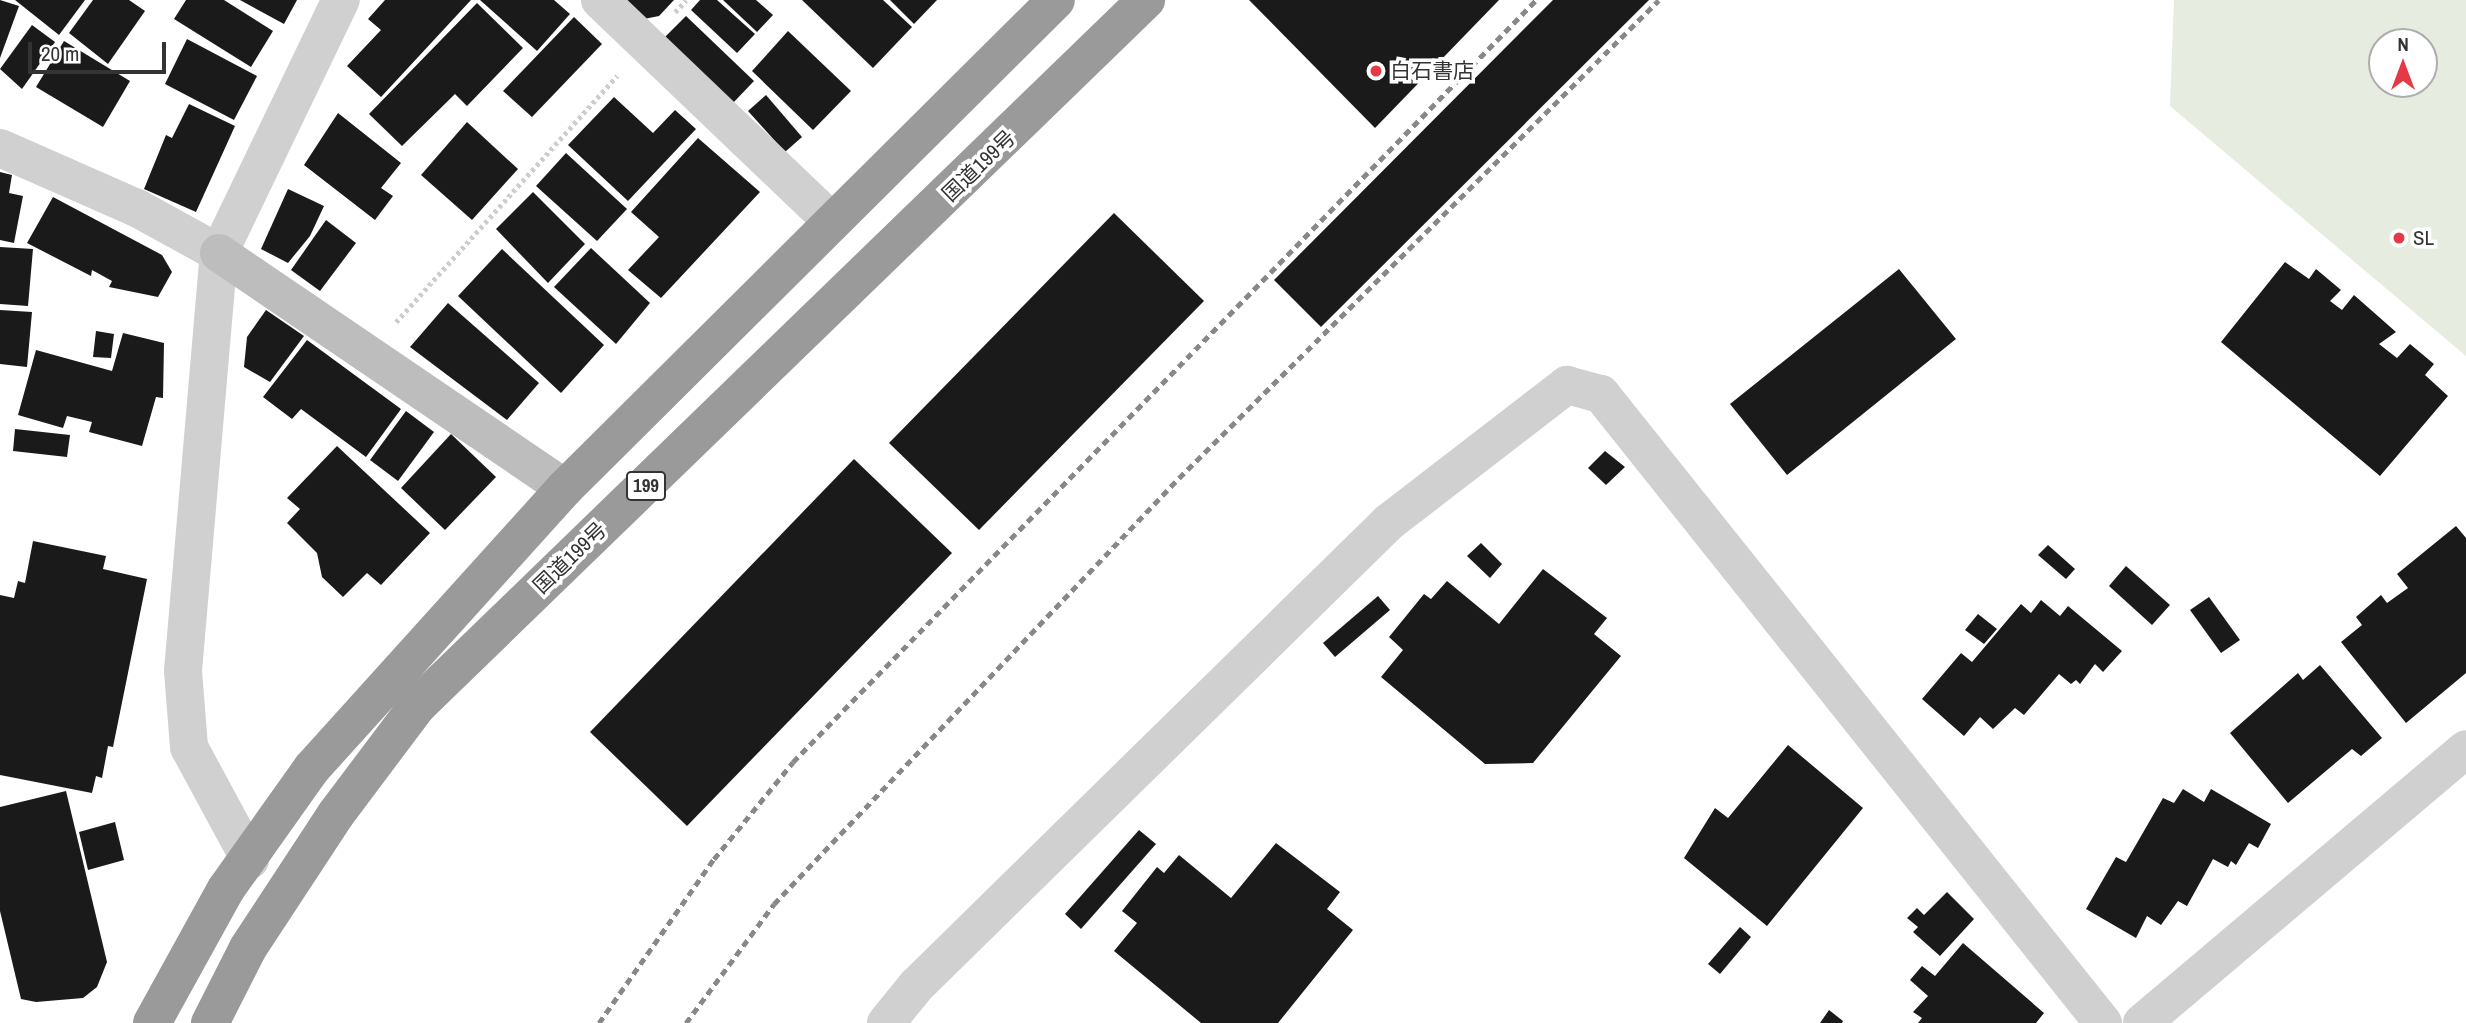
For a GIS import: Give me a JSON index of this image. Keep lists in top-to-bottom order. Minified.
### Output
{"streets":{"highway":["国道199号","199"]},"places":["白石書店","SL"],"scale_bar":"20 m","north":"top"}
